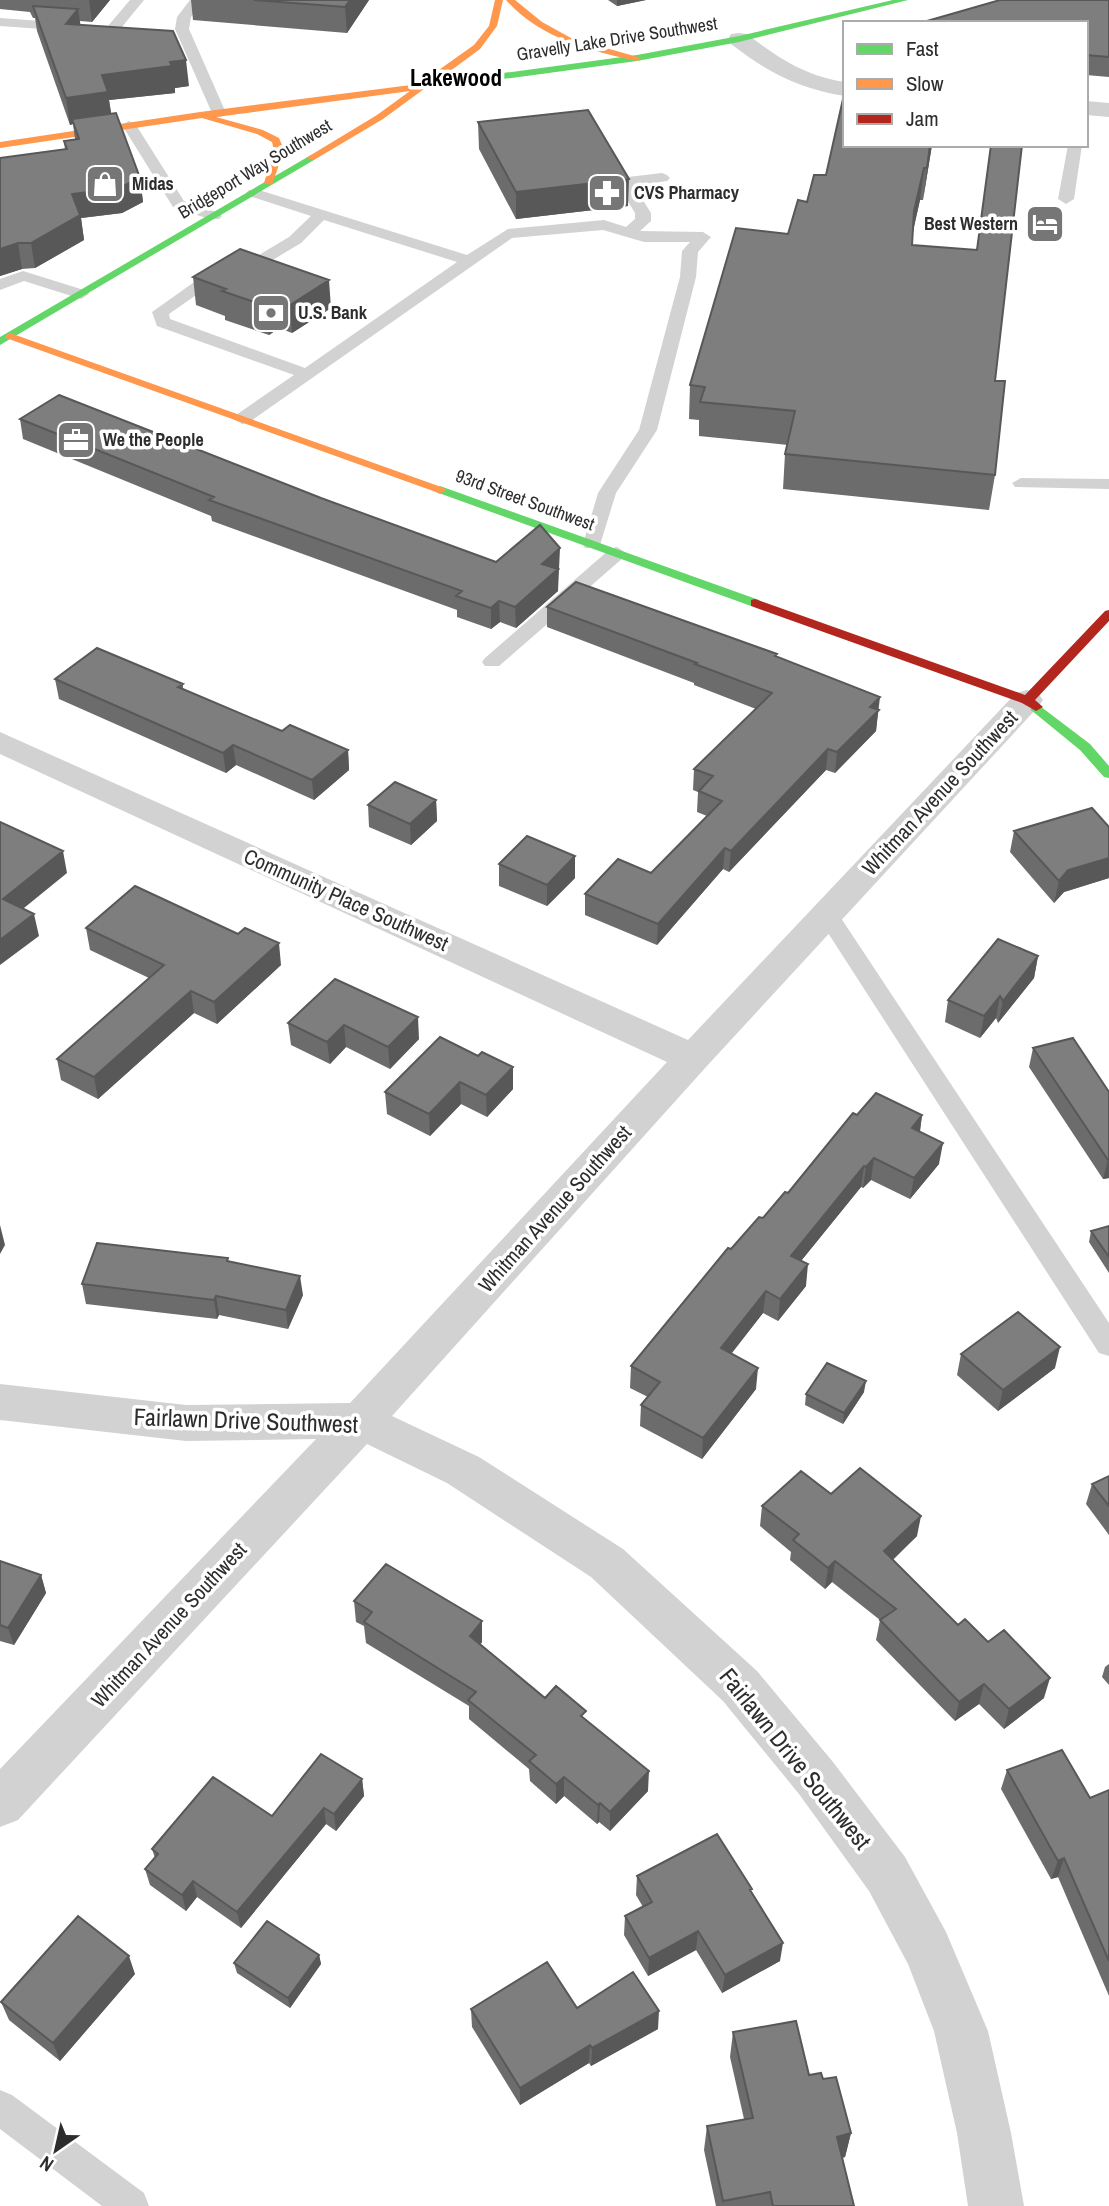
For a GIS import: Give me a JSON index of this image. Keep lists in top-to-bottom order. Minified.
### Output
{"streets":{"main road":["Gravelly Lake Drive Southwest","Bridgeport Way Southwest","93rd Street Southwest","Whitman Avenue Southwest"],"street":["Community Place Southwest","Fairlawn Drive Southwest"]},"crossings":[["Gravelly Lake Drive Southwest","Bridgeport Way Southwest"],["Bridgeport Way Southwest","93rd Street Southwest"],["93rd Street Southwest","Whitman Avenue Southwest"],["Whitman Avenue Southwest","Community Place Southwest"],["Whitman Avenue Southwest","Fairlawn Drive Southwest"]],"districts":["Lakewood"],"places":{"shop":["Midas"],"pharmacy":["CVS Pharmacy"],"hotel":["Best Western"],"bank":["U.S. Bank"],"office":["We the People"]},"legend":["Fast","Slow","Jam"],"north":"bottom left"}
